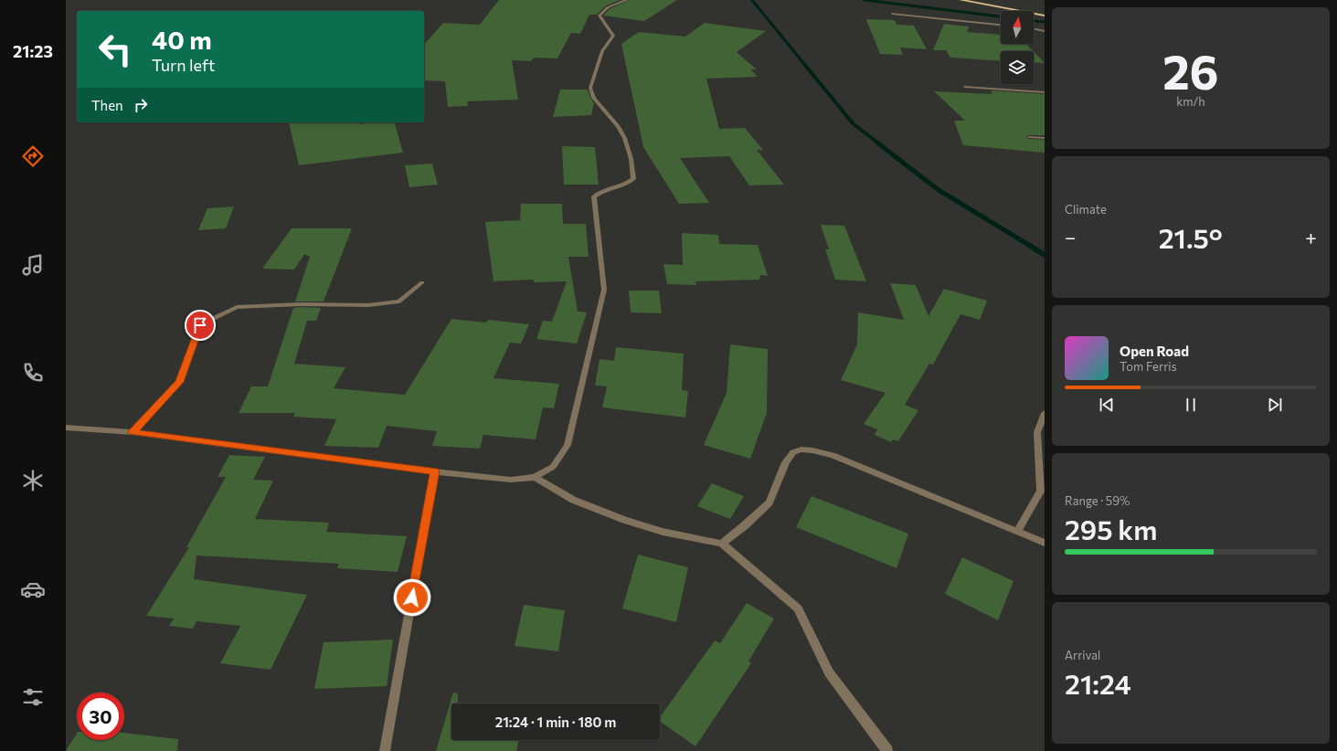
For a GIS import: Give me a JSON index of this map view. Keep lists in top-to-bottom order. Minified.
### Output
{"north":"top","page":{"tabs":"21:23","tile":[["26","km/h"],"Climate",["Range · 59%","295 km"],["Arrival","21:24"]],"turn":["40 m","Turn left"],"then":"Then","heat":["−","21.5°","+"],"song":["Open Road","Tom Ferris"],"limit":"30","trip":"21:24 · 1 min · 180 m"}}
